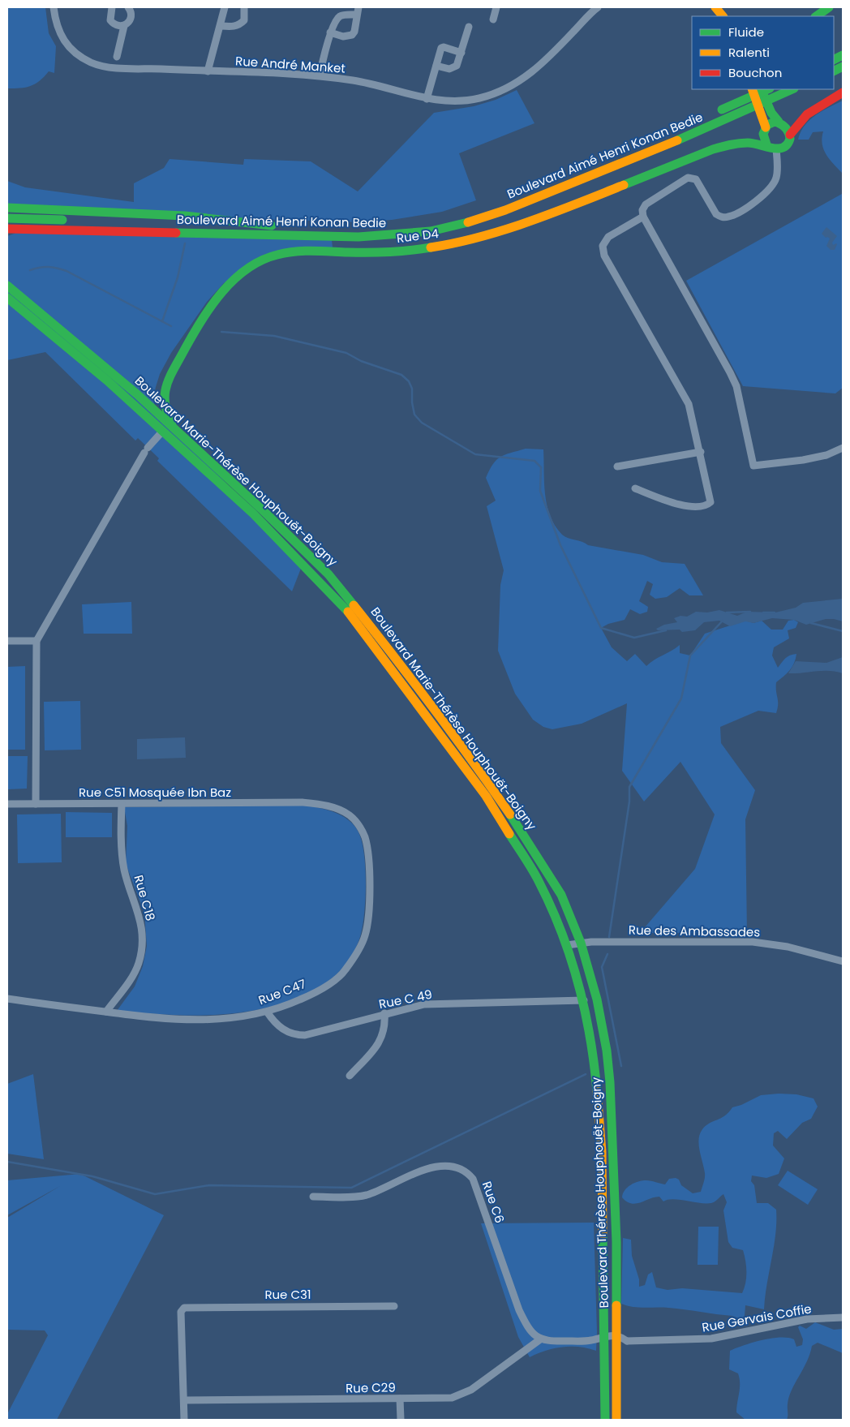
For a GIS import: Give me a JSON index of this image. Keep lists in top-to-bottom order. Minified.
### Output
{"streets":{"main road":["Boulevard Aimé Henri Konan Bedie","Rue D4","Boulevard Marie-Thérèse Houphouët-Boigny","Boulevard Thérèse Houphouët-Boigny"],"street":["Rue André Manket","Rue C51 Mosquée Ibn Baz","Rue C18","Rue des Ambassades","Rue C47","Rue C 49","Rue C6","Rue C31","Rue Gervais Coffie","Rue C29"]},"crossings":[["Rue D4","Boulevard Marie-Thérèse Houphouët-Boigny"],["Boulevard Marie-Thérèse Houphouët-Boigny","Rue des Ambassades"],["Boulevard Marie-Thérèse Houphouët-Boigny","Boulevard Thérèse Houphouët-Boigny"],["Rue C51 Mosquée Ibn Baz","Rue C18"],["Rue C51 Mosquée Ibn Baz","Rue C47"],["Rue C18","Rue C47"],["Rue des Ambassades","Boulevard Thérèse Houphouët-Boigny"],["Rue C47","Rue C 49"],["Rue C 49","Boulevard Thérèse Houphouët-Boigny"],["Rue C6","Rue C29"],["Rue C31","Rue C29"]],"legend":["Fluide","Ralenti","Bouchon"]}
